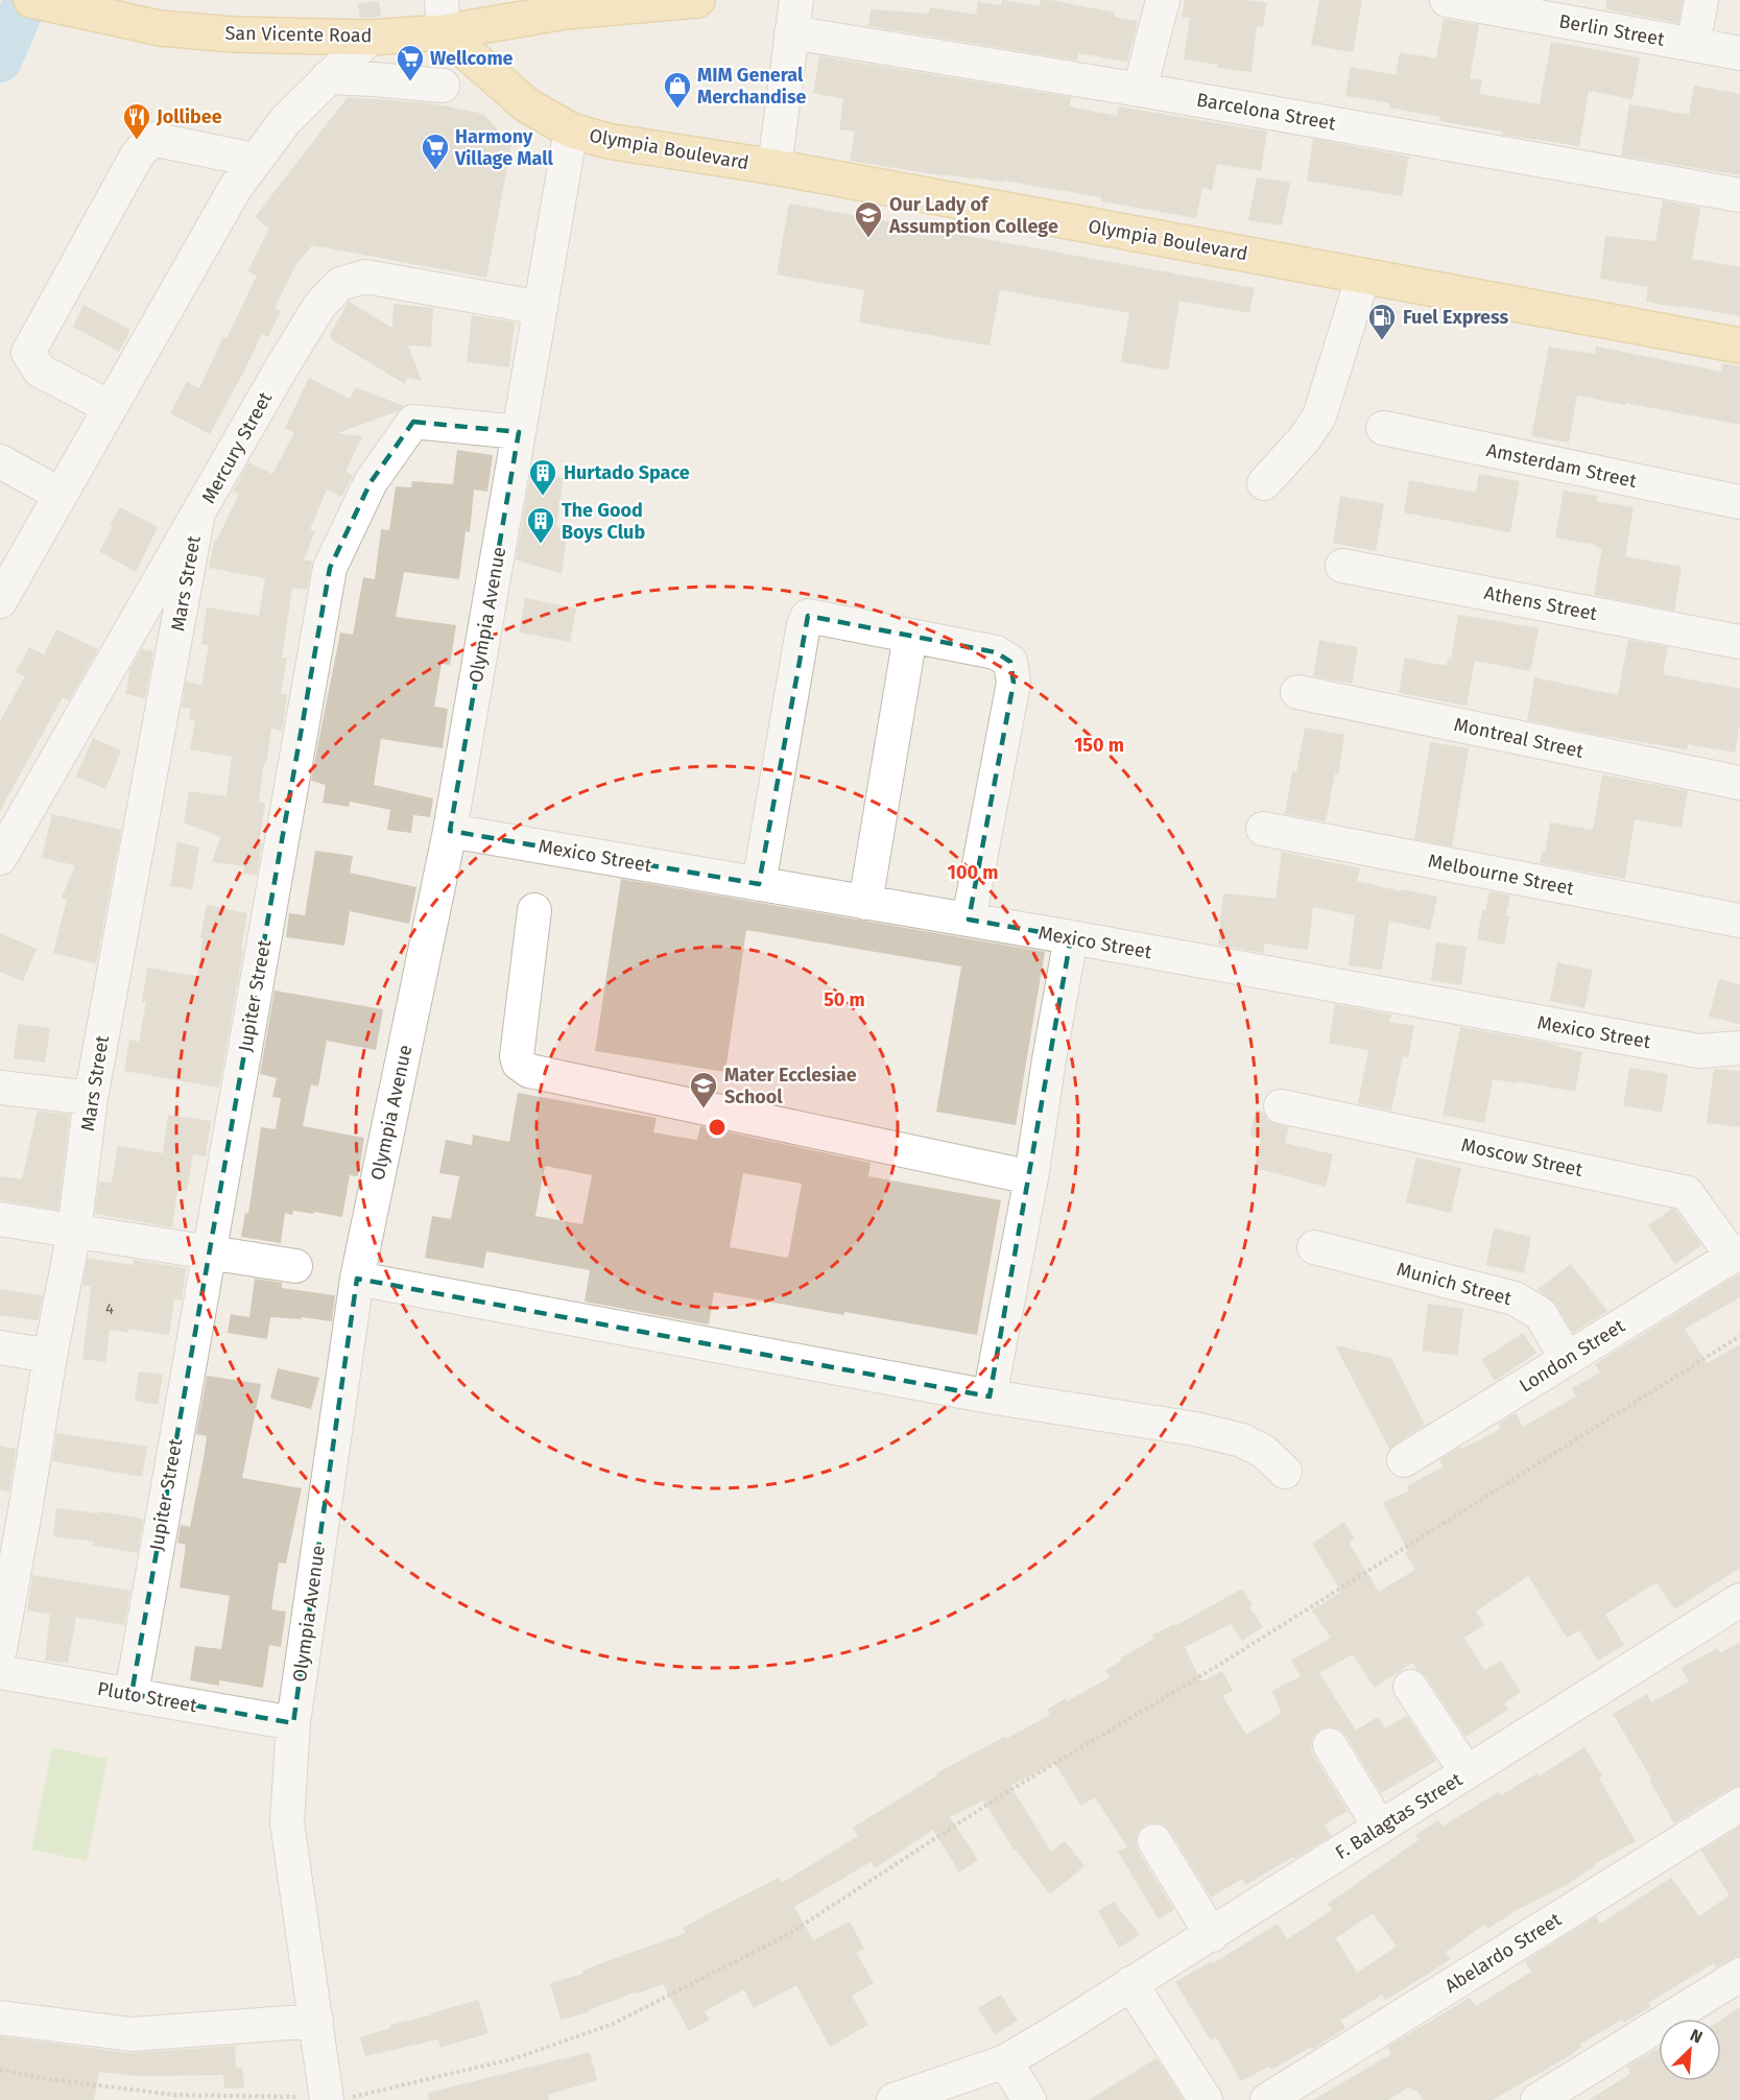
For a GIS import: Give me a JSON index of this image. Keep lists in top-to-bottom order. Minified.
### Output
{"streets":{"main road":["San Vicente Road","Olympia Boulevard"],"street":["Berlin Street","Barcelona Street","Mercury Street","Amsterdam Street","Mars Street","Athens Street","Olympia Avenue","Montreal Street","Mexico Street","Melbourne Street","Jupiter Street","Moscow Street","Munich Street","London Street","Pluto Street","F. Balagtas Street","Abelardo Street"]},"crossings":[["San Vicente Road","Olympia Boulevard"],["Olympia Boulevard","Olympia Avenue"],["Mercury Street","Mars Street"],["Mercury Street","Olympia Avenue"],["Olympia Avenue","Mexico Street"],["Olympia Avenue","Jupiter Street"],["Olympia Avenue","Pluto Street"],["Jupiter Street","Pluto Street"],["Moscow Street","London Street"],["Munich Street","London Street"]],"places":{"supermarket":["Wellcome","Harmony Village Mall"],"shop":["MIM General Merchandise"],"restaurant":["Jollibee"],"school or university":["Our Lady of Assumption College","Mater Ecclesiae School"],"fuel station":["Fuel Express"],"building":["Hurtado Space","The Good Boys Club"]},"house_numbers":["4"],"north":"top right","rings":["150 m","100 m","50 m"]}
